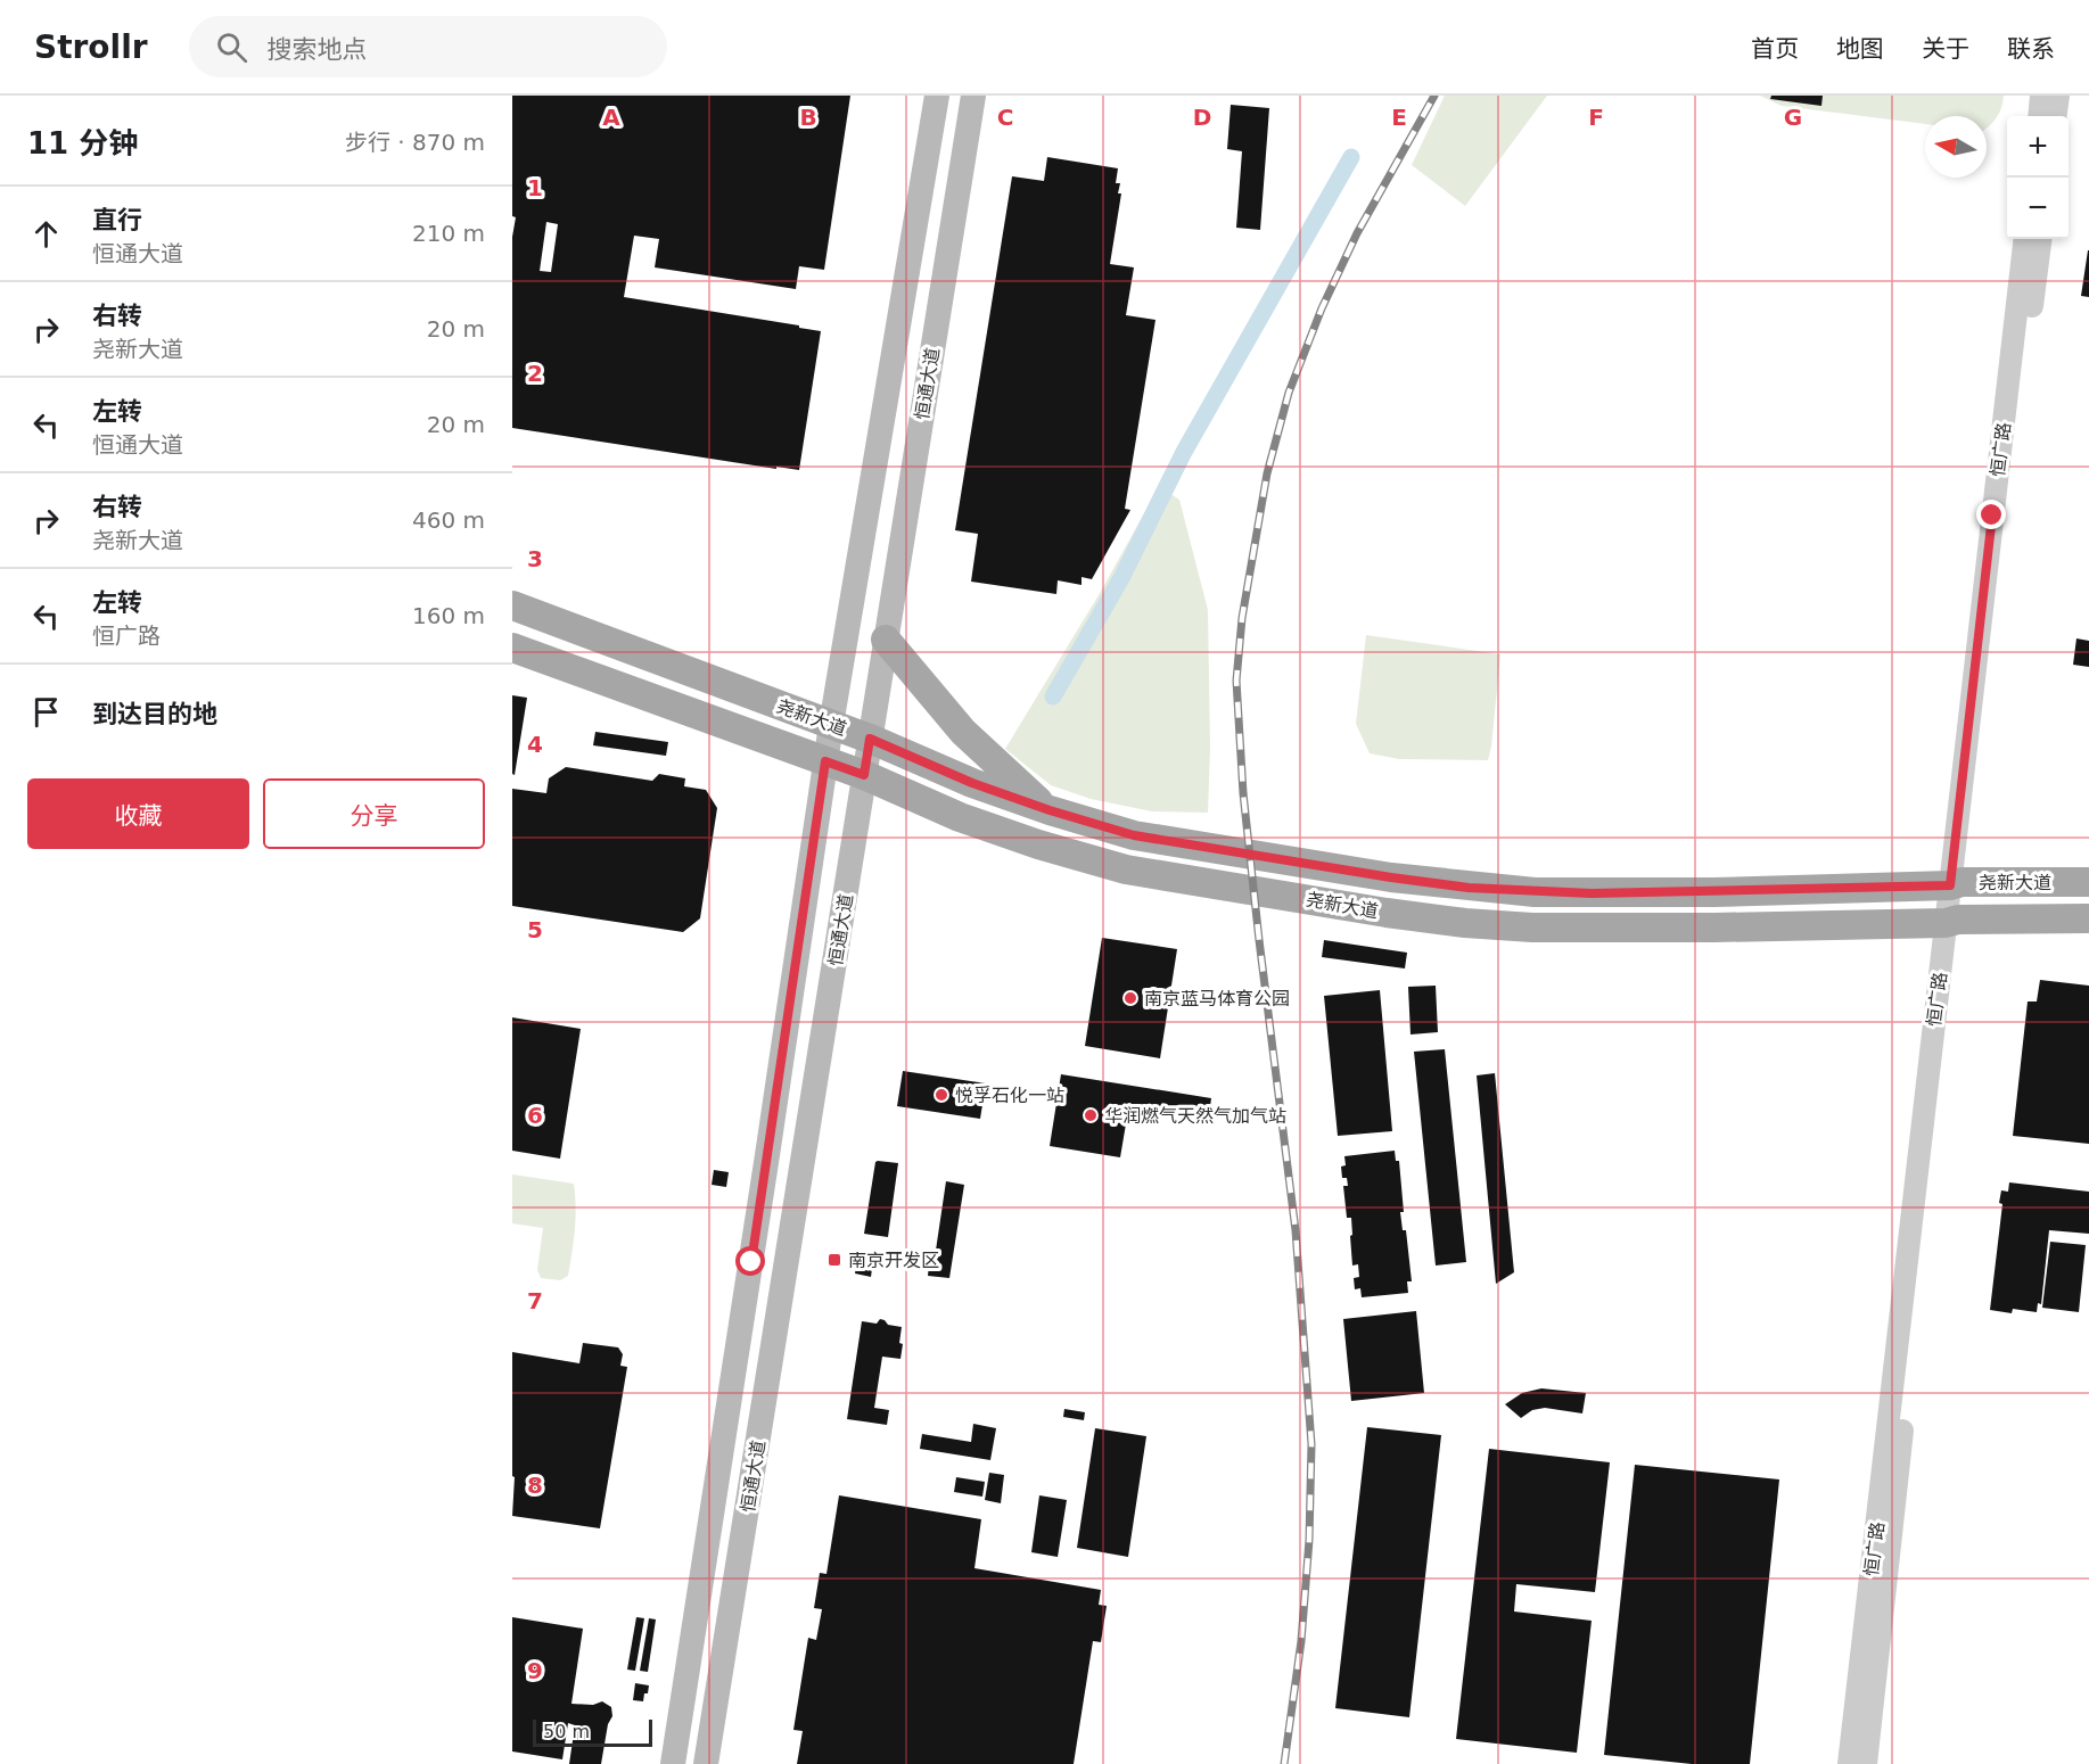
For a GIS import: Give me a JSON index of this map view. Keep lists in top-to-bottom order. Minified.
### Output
{"streets":{"main road":["恒通大道","尧新大道"],"street":["恒广路"]},"crossings":[["恒通大道","尧新大道"],["恒广路","尧新大道"]],"places":{"other":["南京蓝马体育公园","悦孚石化一站","华润燃气天然气加气站"],"transit":["南京开发区"]},"scale_bar":"50 m","north":"left","page":{"header":"Strollr","search":"搜索地点","nav":["首页","地图","关于","联系"],"heading":["11 分钟","步行 · 870 m"],"map_buttons":["+","−"],"list":[["直行","恒通大道","210 m"],["右转","尧新大道","20 m"],["左转","恒通大道","20 m"],["右转","尧新大道","460 m"],["左转","恒广路","160 m"],"到达目的地"],"buttons":["收藏","分享"],"scale":"50 m"},"grid":{"columns":["A","B","C","D","E","F","G"],"rows":["1","2","3","4","5","6","7","8","9"]}}
